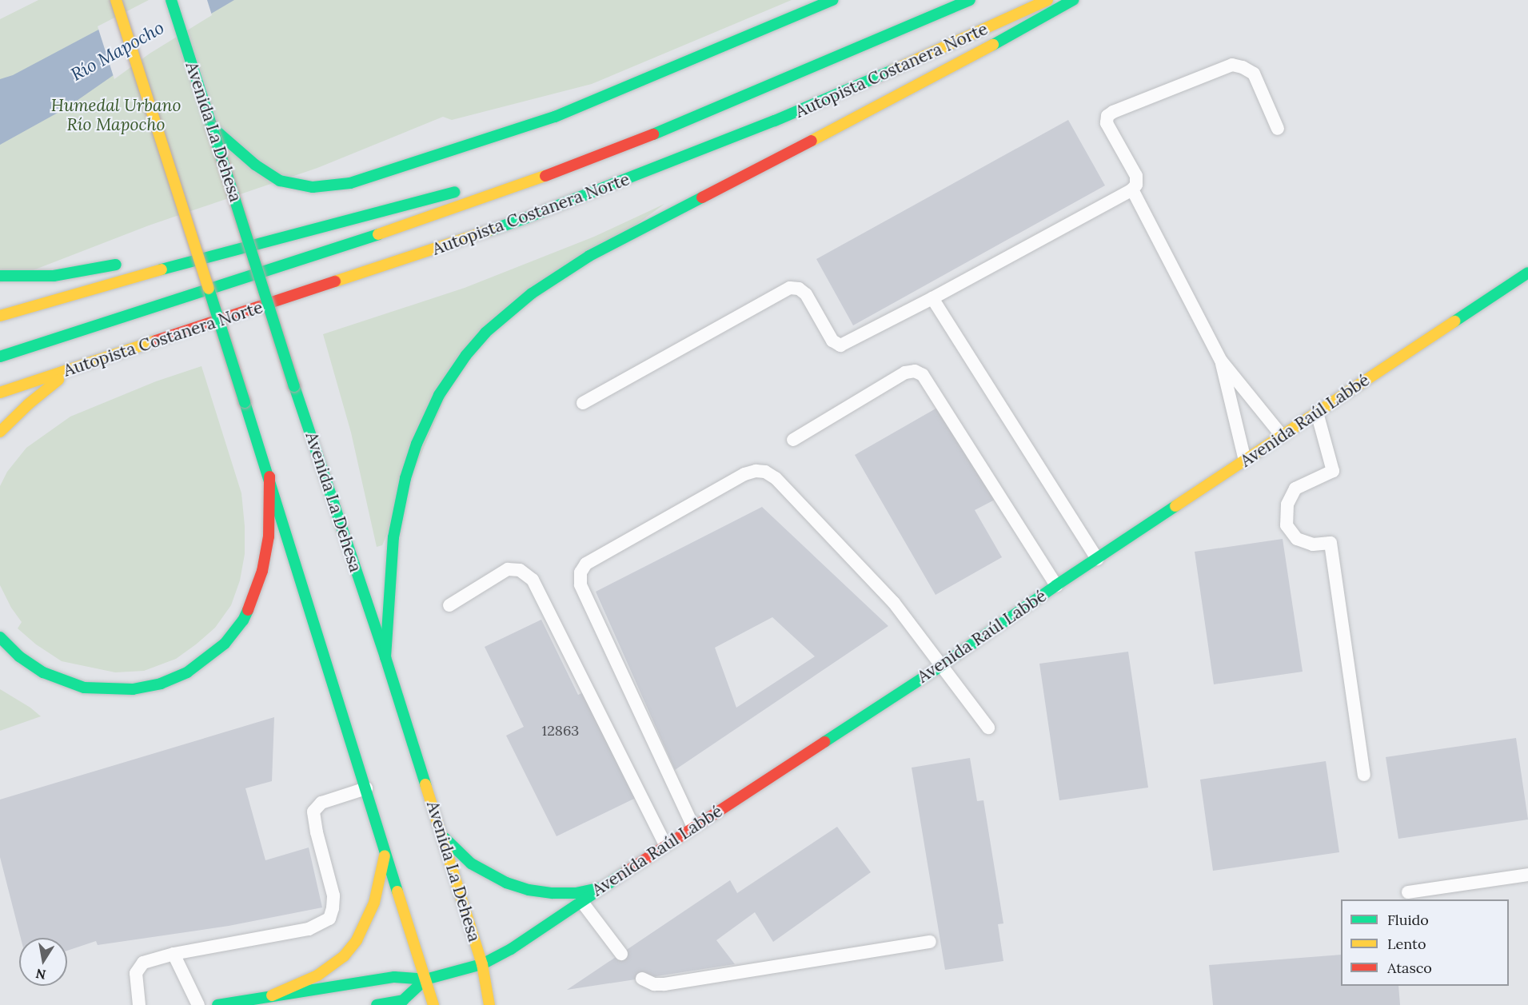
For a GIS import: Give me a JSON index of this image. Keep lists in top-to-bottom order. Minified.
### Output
{"streets":{"main road":["Autopista Costanera Norte","Avenida La Dehesa","Avenida Raúl Labbé"]},"crossings":[["Avenida La Dehesa","Avenida Raúl Labbé"]],"water":["Río Mapocho"],"parks":["Humedal Urbano Río Mapocho"],"house_numbers":["12863"],"legend":["Fluido","Lento","Atasco"],"north":"bottom"}
